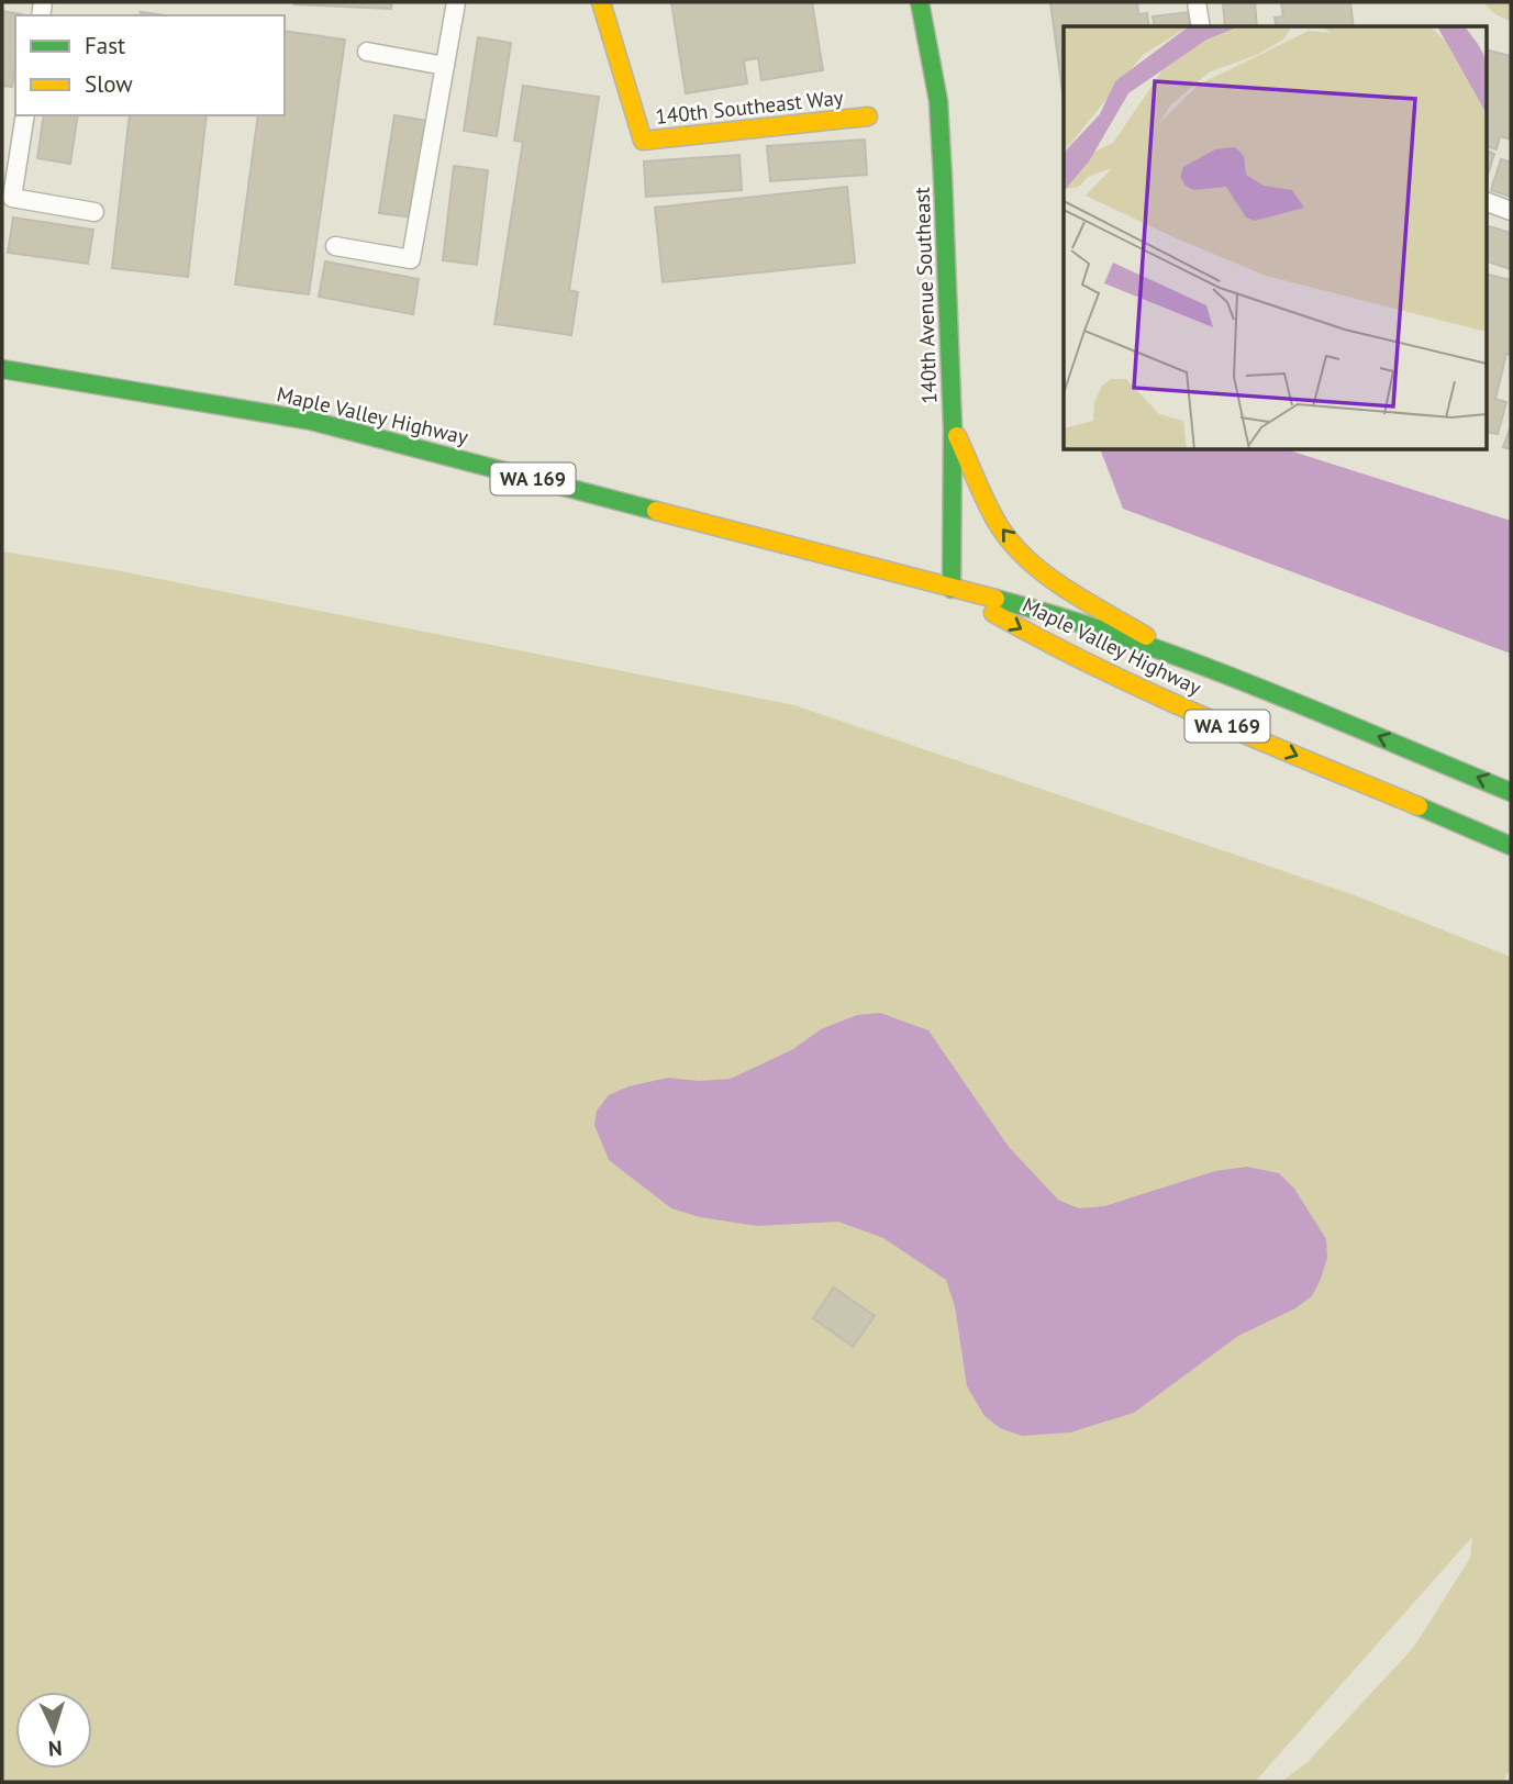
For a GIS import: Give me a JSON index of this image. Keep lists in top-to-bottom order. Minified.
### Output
{"streets":{"main road":["140th Southeast Way","140th Avenue Southeast","Maple Valley Highway","WA 169"]},"crossings":[["140th Avenue Southeast","Maple Valley Highway"]],"legend":["Fast","Slow"],"north":"bottom"}
